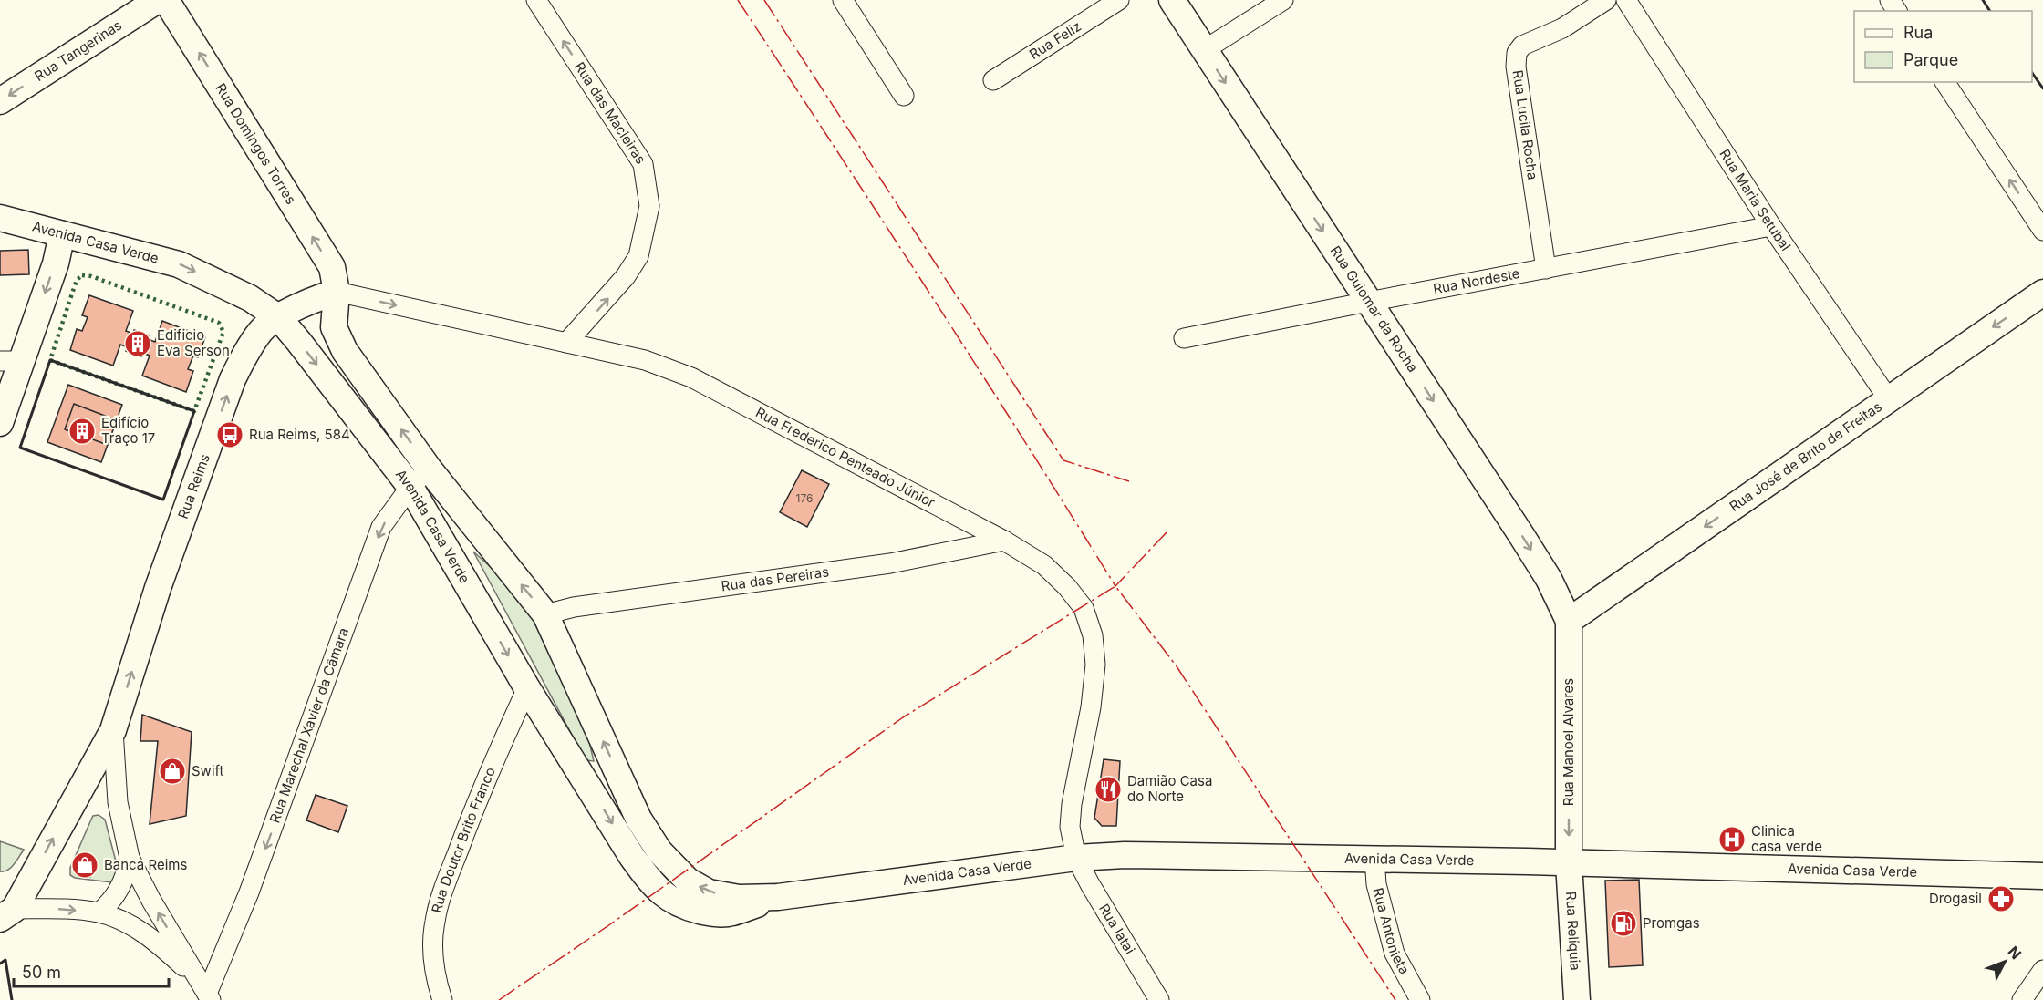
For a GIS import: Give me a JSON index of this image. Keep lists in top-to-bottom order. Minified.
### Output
{"streets":{"main road":["Rua Tangerinas","Rua Domingos Torres","Avenida Casa Verde","Rua Guiomar da Rocha","Rua José de Brito de Freitas","Rua Reims","Rua Manoel Alvares","Rua Relíquia"],"street":["Rua Feliz","Rua das Macieiras","Rua Lucila Rocha","Rua Maria Setubal","Rua Nordeste","Rua Frederico Penteado Júnior","Rua das Pereiras","Rua Marechal Xavier da Câmara","Rua Doutor Brito Franco","Rua Iatai","Rua Antonieta"]},"crossings":[["Rua das Macieiras","Rua Frederico Penteado Júnior"],["Rua Lucila Rocha","Rua Nordeste"],["Rua Domingos Torres","Avenida Casa Verde"],["Rua Domingos Torres","Rua Frederico Penteado Júnior"],["Rua Domingos Torres","Rua Reims"],["Rua Maria Setubal","Rua Nordeste"],["Rua Maria Setubal","Rua José de Brito de Freitas"],["Avenida Casa Verde","Rua Frederico Penteado Júnior"],["Avenida Casa Verde","Rua Reims"],["Avenida Casa Verde","Rua das Pereiras"],["Avenida Casa Verde","Rua Marechal Xavier da Câmara"],["Avenida Casa Verde","Rua Manoel Alvares"],["Avenida Casa Verde","Rua Doutor Brito Franco"],["Avenida Casa Verde","Rua Iatai"],["Avenida Casa Verde","Rua Antonieta"],["Avenida Casa Verde","Rua Relíquia"],["Rua Nordeste","Rua Guiomar da Rocha"],["Rua Guiomar da Rocha","Rua José de Brito de Freitas"],["Rua Guiomar da Rocha","Rua Manoel Alvares"],["Rua José de Brito de Freitas","Rua Manoel Alvares"],["Rua Frederico Penteado Júnior","Rua Reims"],["Rua Frederico Penteado Júnior","Rua das Pereiras"],["Rua Frederico Penteado Júnior","Rua Iatai"],["Rua Reims","Rua Marechal Xavier da Câmara"],["Rua Manoel Alvares","Rua Relíquia"]],"one_way":["Rua Tangerinas","Rua das Macieiras","Rua Domingos Torres","Rua Guiomar da Rocha","Rua José de Brito de Freitas","Rua Reims","Rua Marechal Xavier da Câmara","Rua Manoel Alvares"],"places":{"building":["Edificio Eva Serson","Edifício Traço 17"],"bus stop":["Rua Reims, 584"],"shop":["Swift","Banca Reims"],"restaurant":["Damião Casa do Norte"],"hospital":["Clinica casa verde"],"pharmacy":["Drogasil"],"fuel station":["Promgas"]},"house_numbers":["176"],"legend":["Rua","Parque"],"scale_bar":"50 m","north":"top right"}
